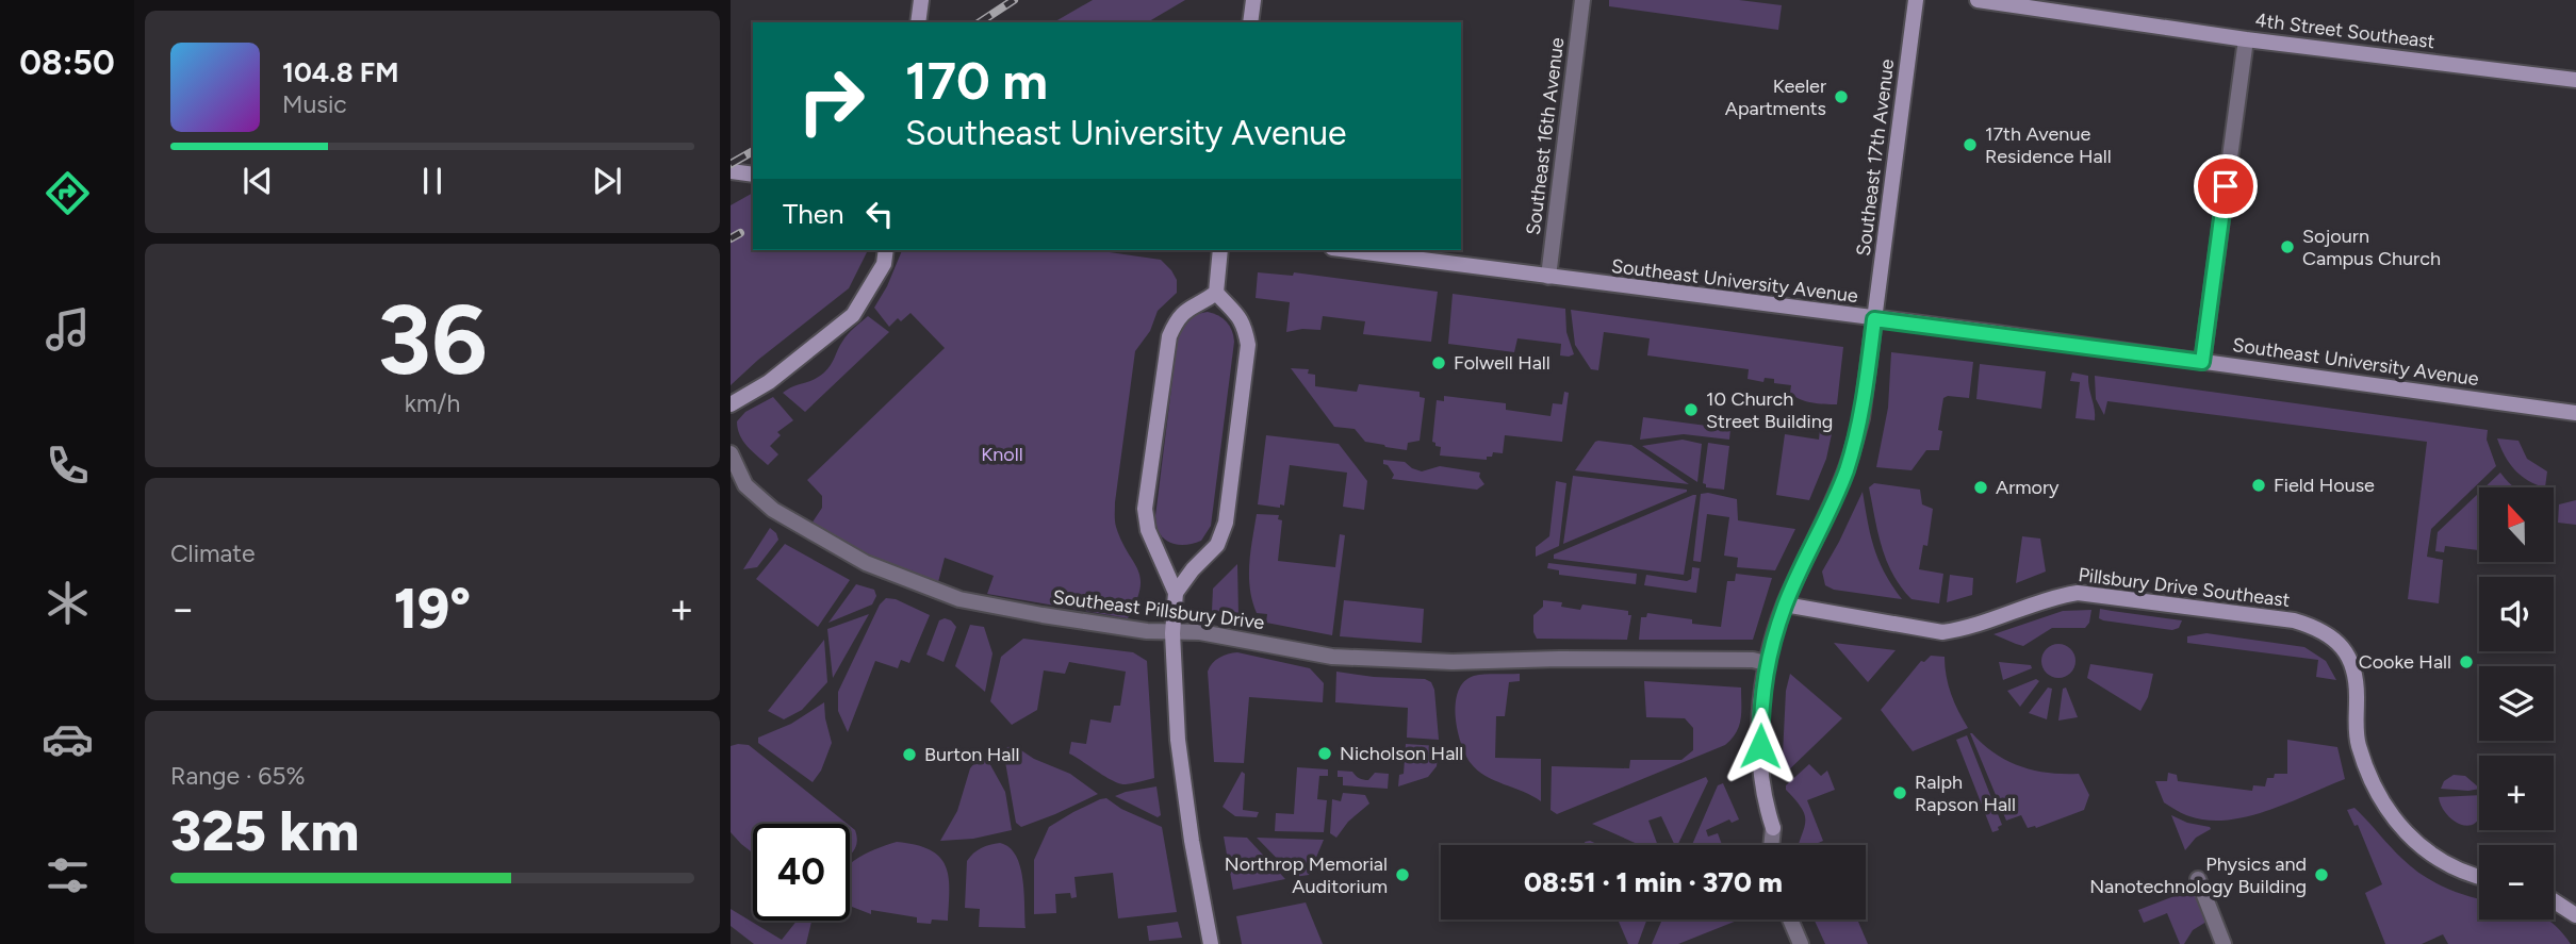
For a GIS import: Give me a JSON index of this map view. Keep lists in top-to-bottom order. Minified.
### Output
{"streets":{"street":["4th Street Southeast","Southeast 16th Avenue","Southeast 17th Avenue","Southeast University Avenue","Pillsbury Drive Southeast","Southeast Pillsbury Drive"]},"crossings":[["Southeast 16th Avenue","Southeast University Avenue"],["Southeast 17th Avenue","Southeast University Avenue"],["Southeast 17th Avenue","Pillsbury Drive Southeast"],["Southeast 17th Avenue","Southeast Pillsbury Drive"]],"parks":["Knoll"],"places":["Keeler Apartments","17th Avenue Residence Hall","Sojourn Campus Church","Folwell Hall","10 Church Street Building","Field House","Armory","Cooke Hall","Nicholson Hall","Burton Hall","Ralph Rapson Hall","Northrop Memorial Auditorium","Physics and Nanotechnology Building"],"north":"top","page":{"tabs":"08:50","turn":["170 m","Southeast University Avenue"],"song":["104.8 FM","Music"],"then":"Then","tile":[["36","km/h"],"Climate",["Range · 65%","325 km"]],"map_buttons":["+","−"],"heat":["−","19°","+"],"limit":"40","trip":"08:51 · 1 min · 370 m"}}
